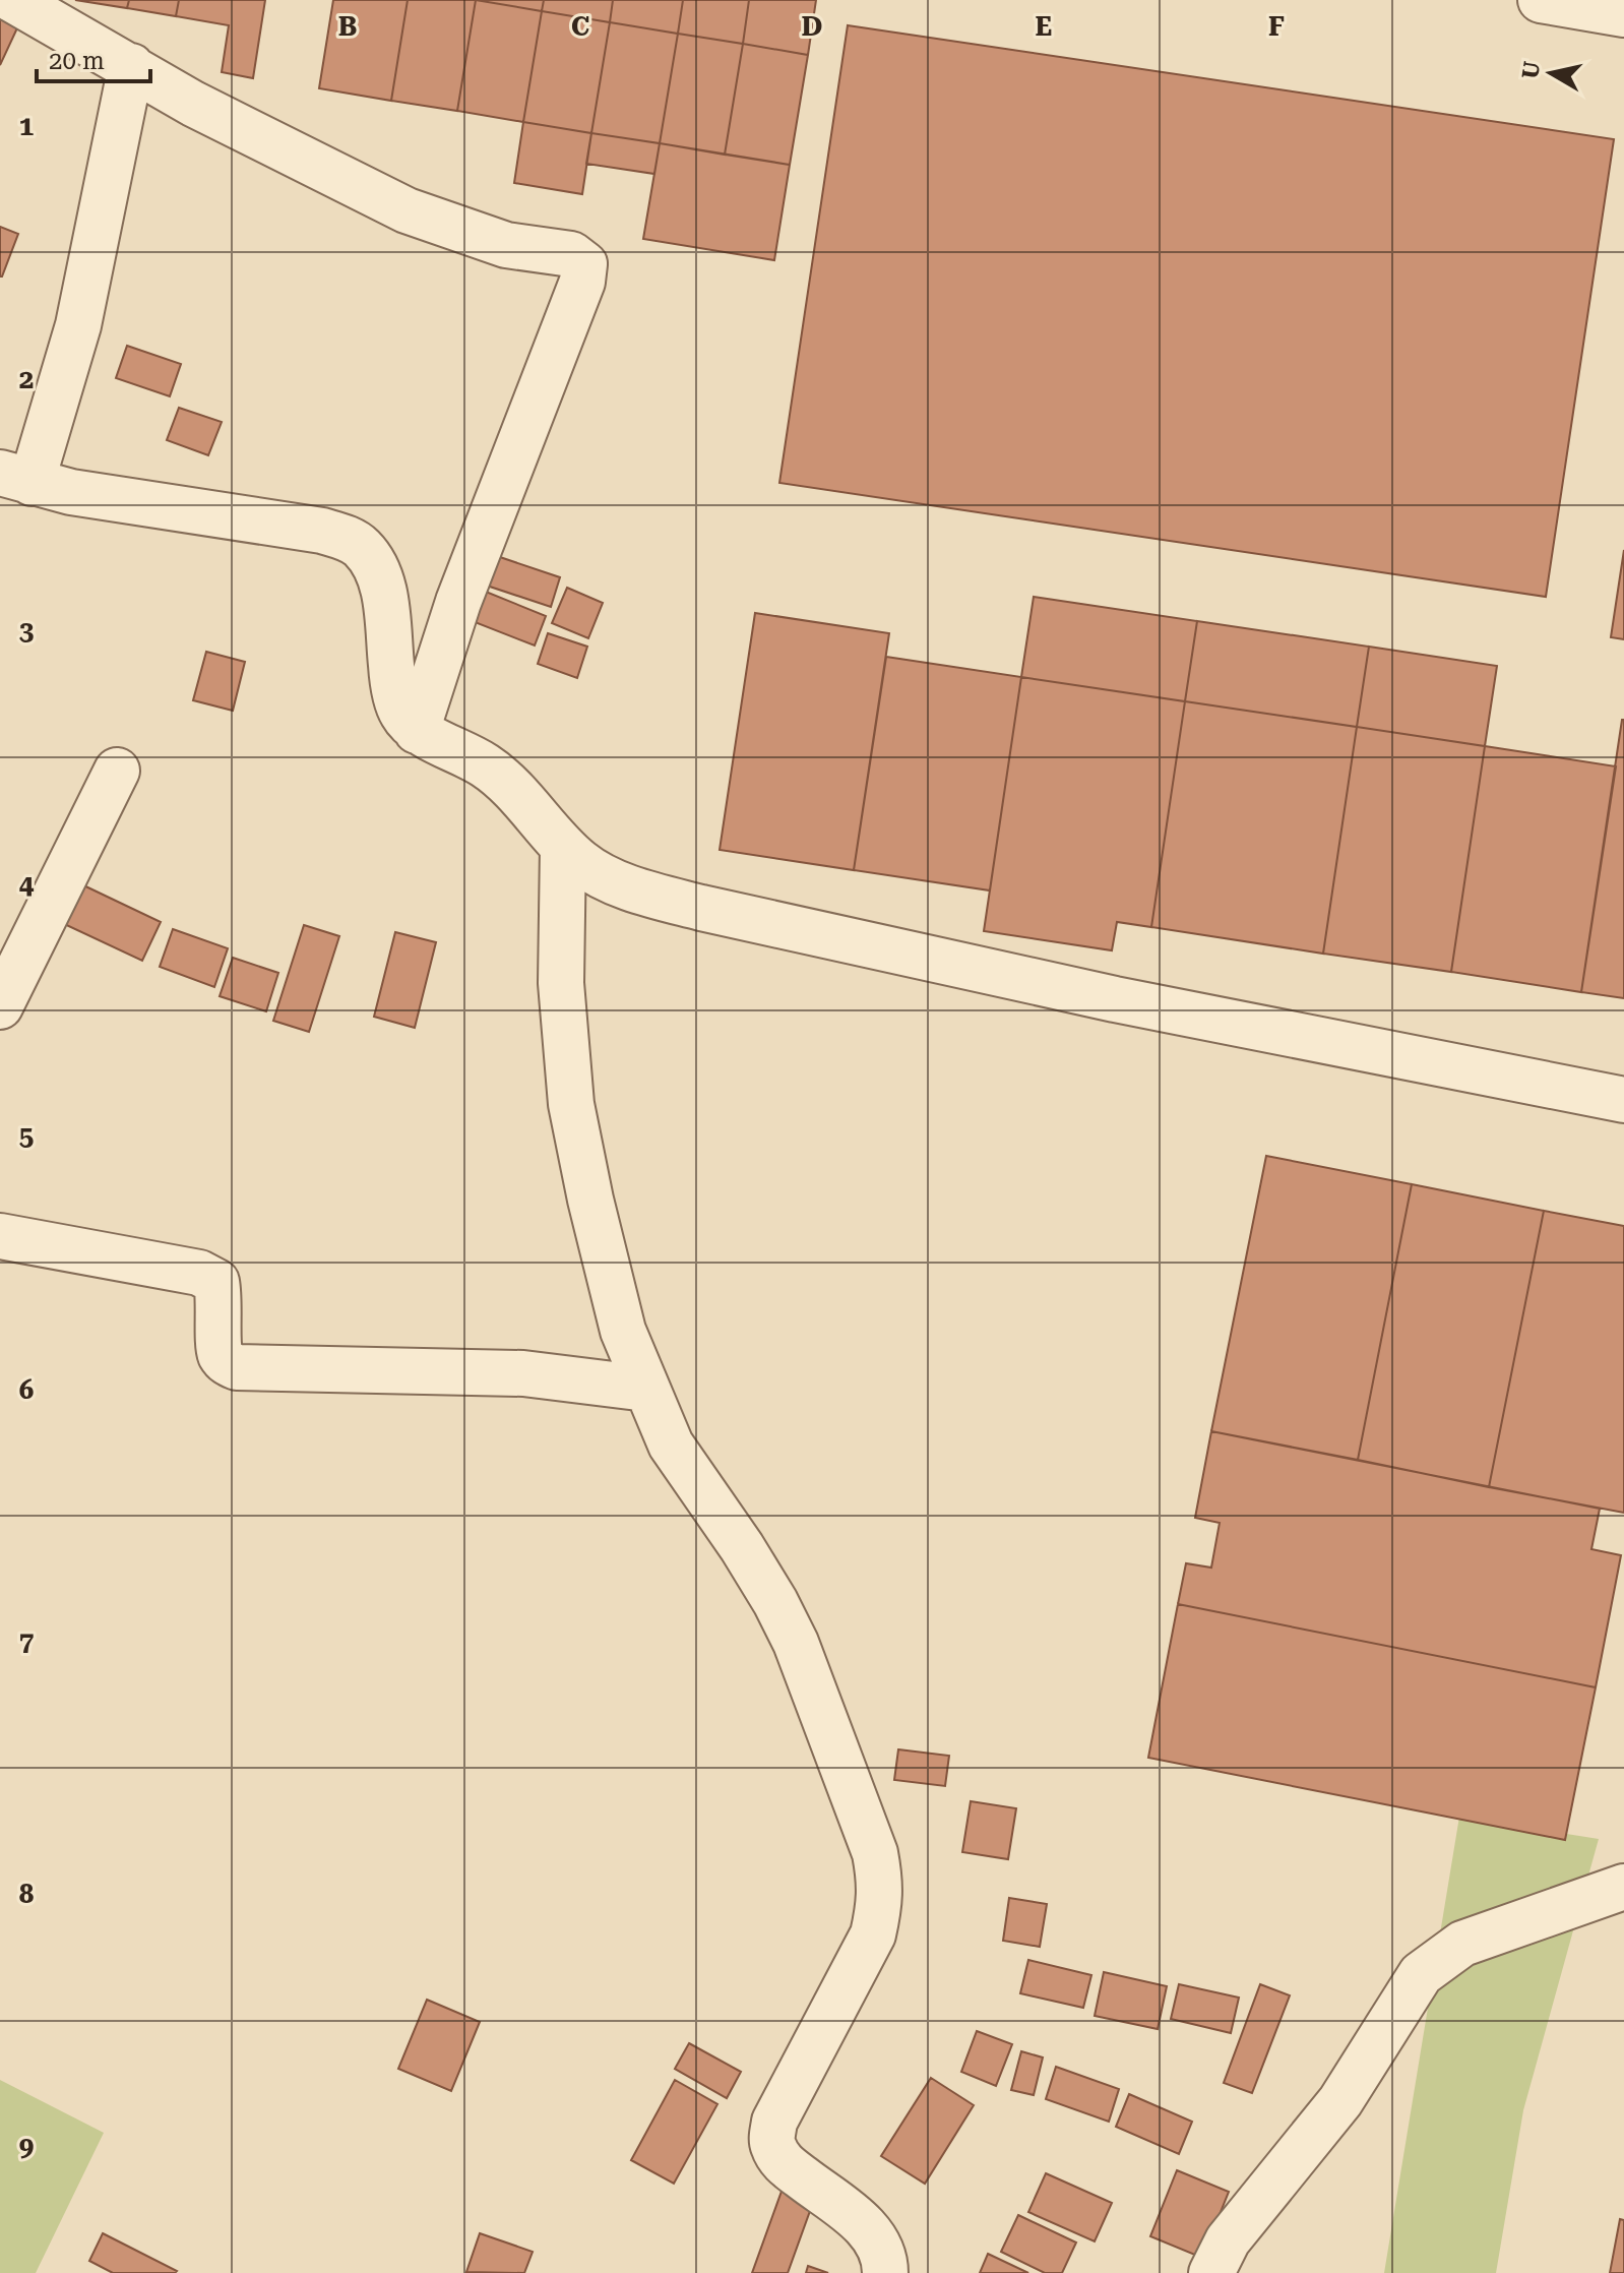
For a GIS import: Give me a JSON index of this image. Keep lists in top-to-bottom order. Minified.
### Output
{"scale_bar":"20 m","north":"left","grid":{"columns":["B","C","D","E","F"],"rows":["1","2","3","4","5","6","7","8","9"]}}
